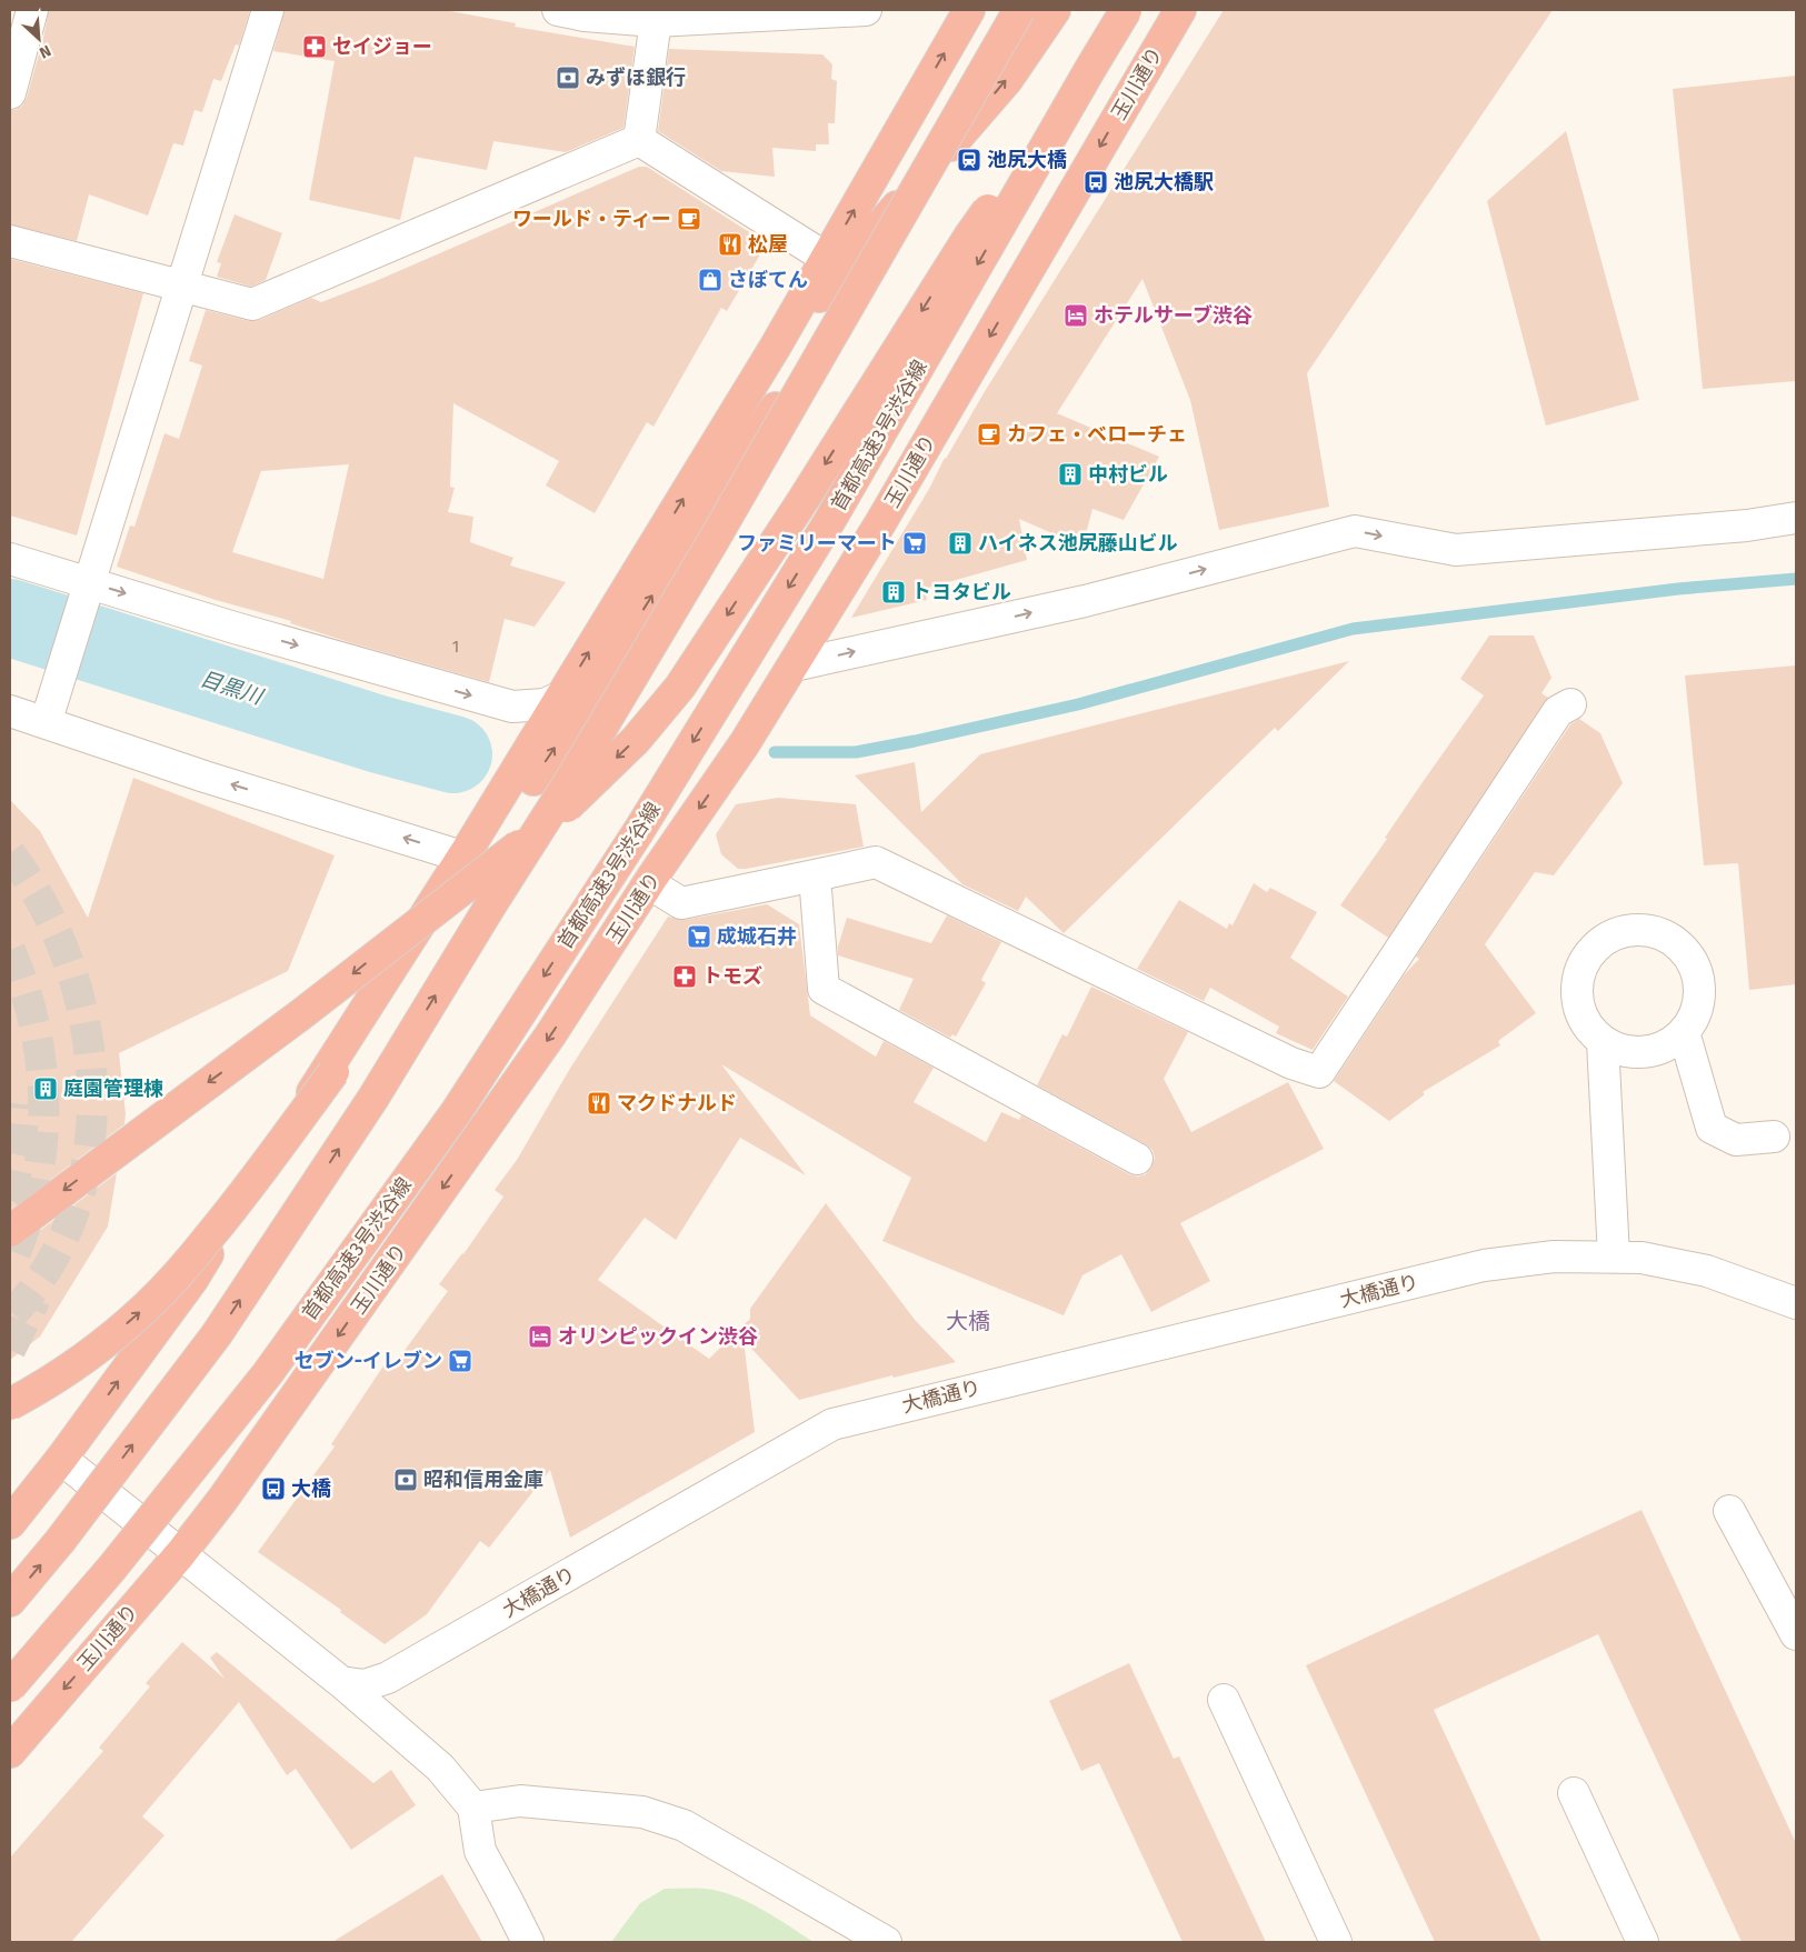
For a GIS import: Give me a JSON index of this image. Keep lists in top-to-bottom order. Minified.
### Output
{"streets":{"highway":["玉川通り","首都高速3号渋谷線"],"street":["大橋通り"]},"districts":["大橋"],"water":["目黒川"],"places":{"pharmacy":["セイジョー","トモズ"],"bank":["みずほ銀行","昭和信用金庫"],"station":["池尻大橋"],"bus stop":["池尻大橋駅","大橋"],"cafe":["ワールド・ティー","カフェ・ベローチェ"],"restaurant":["松屋","マクドナルド"],"shop":["さぼてん"],"hotel":["ホテルサーブ渋谷","オリンピックイン渋谷"],"building":["中村ビル","ハイネス池尻藤山ビル","トヨタビル","庭園管理棟"],"supermarket":["ファミリーマート","成城石井","セブン-イレブン"]},"house_numbers":["1"],"north":"bottom right"}
